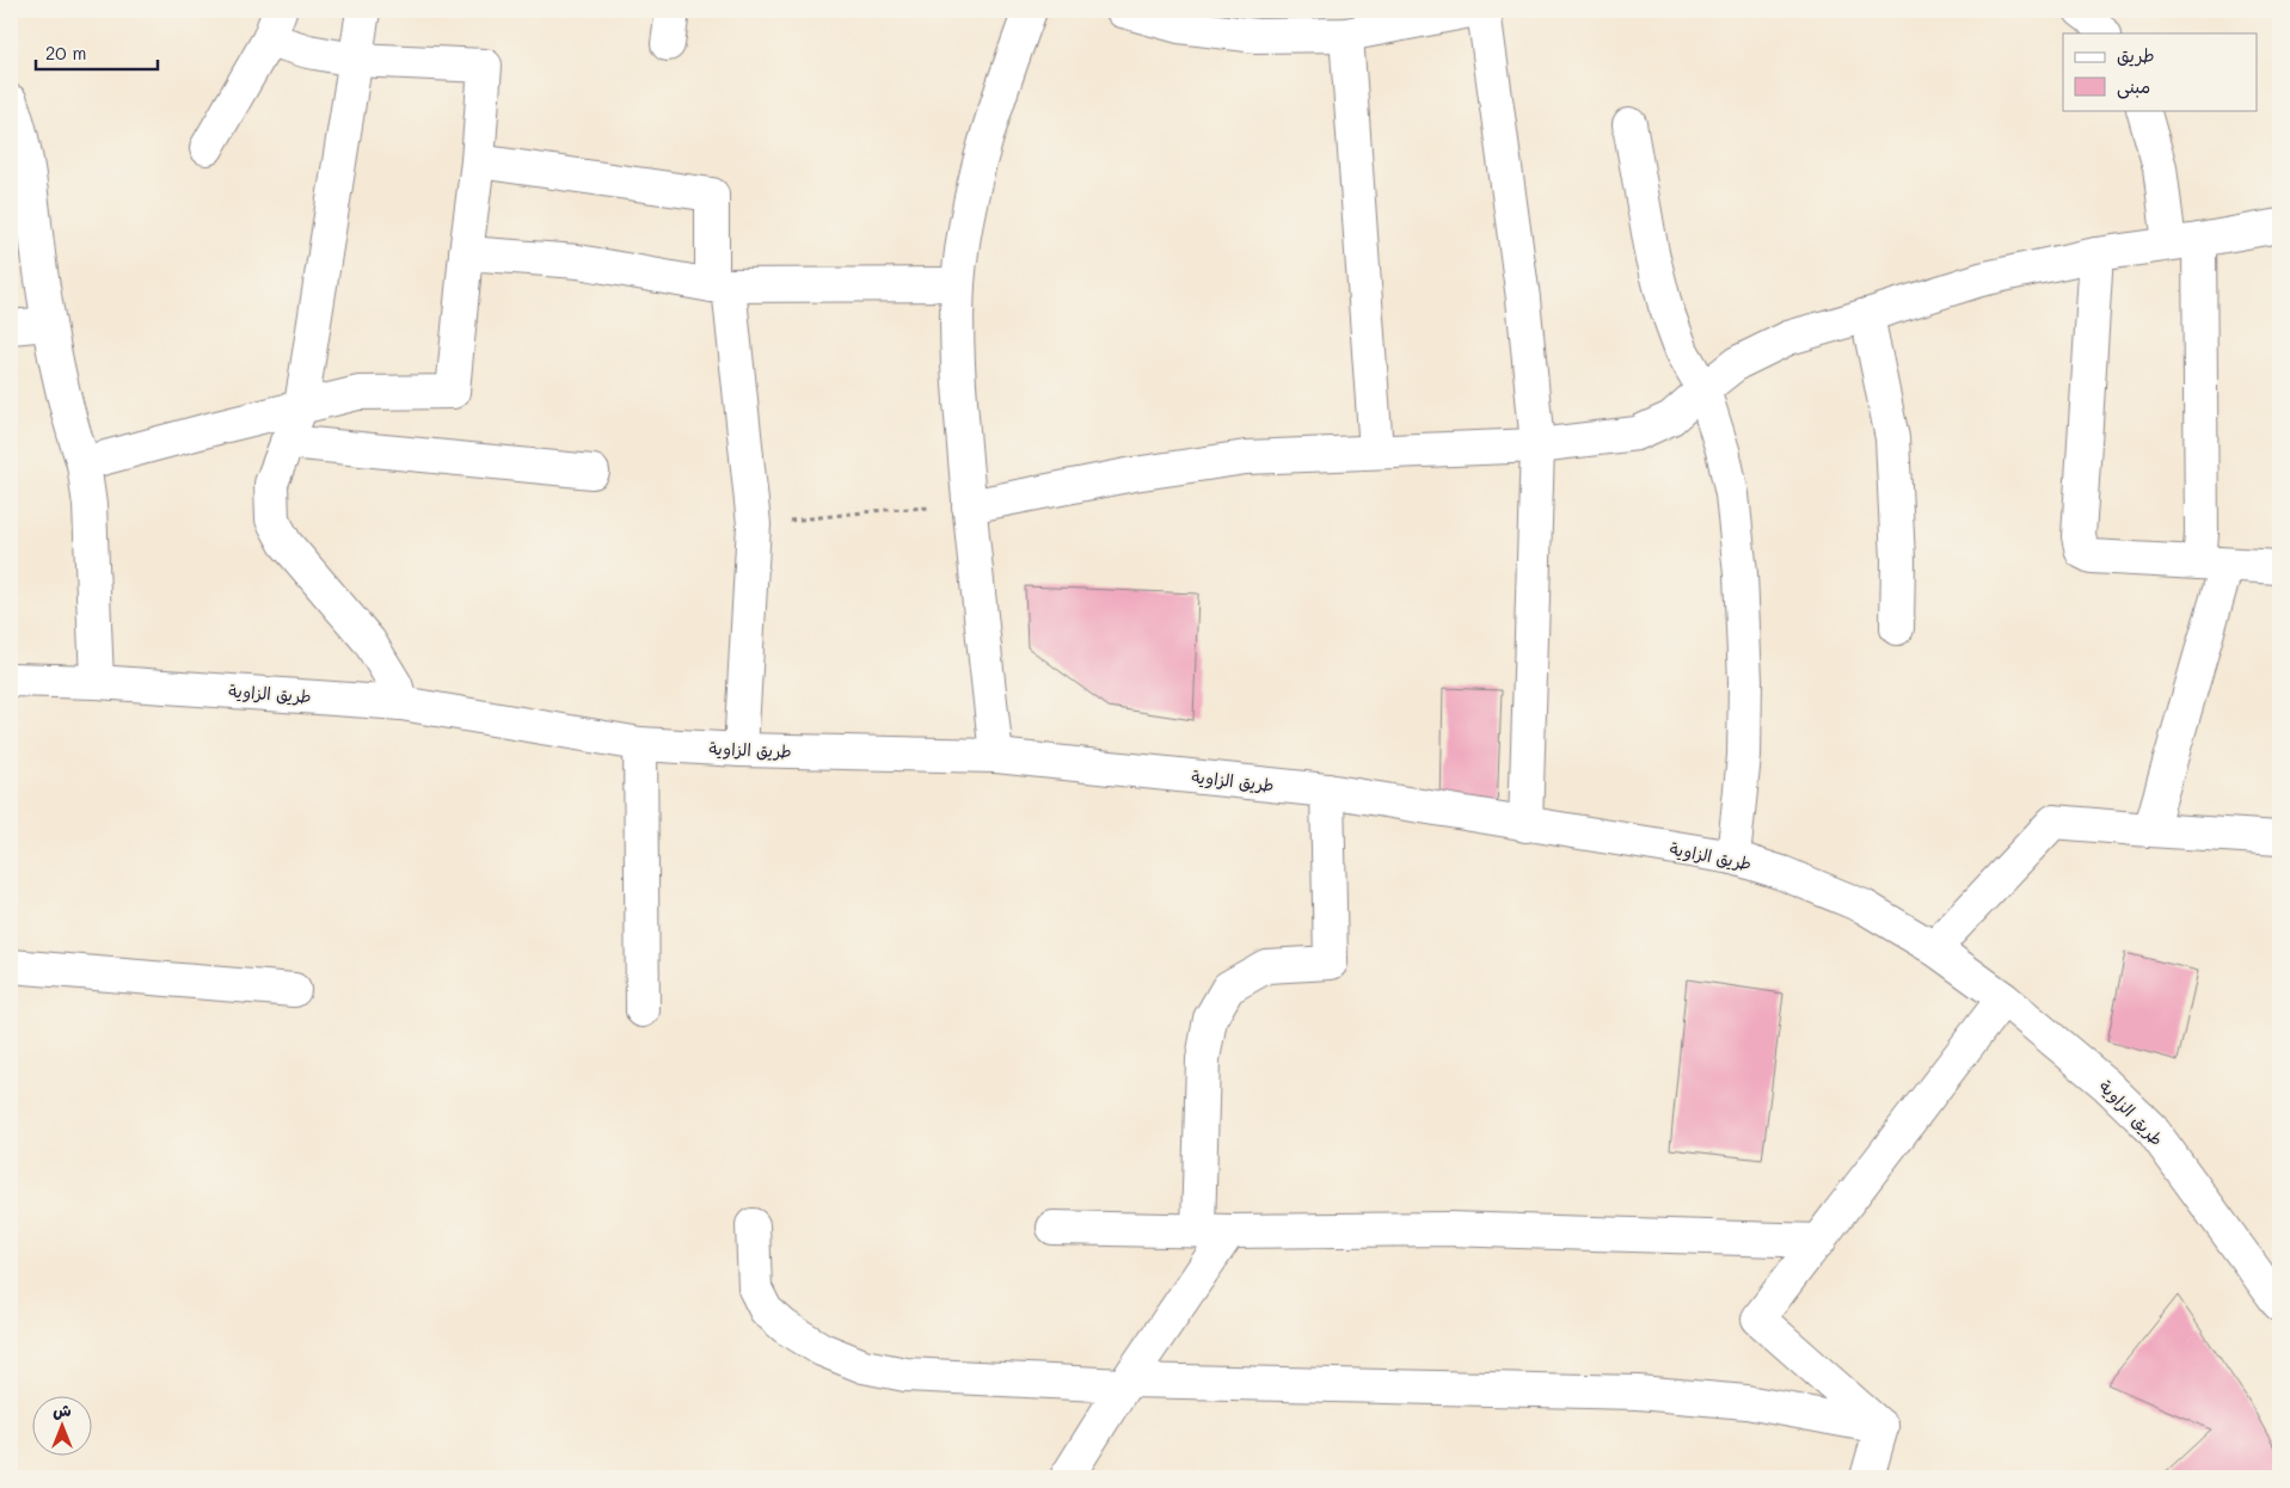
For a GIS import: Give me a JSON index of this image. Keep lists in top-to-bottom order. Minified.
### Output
{"streets":{"street":["طريق الزاوية"]},"legend":["طريق","مبنى"],"scale_bar":"20 m","north":"top"}
